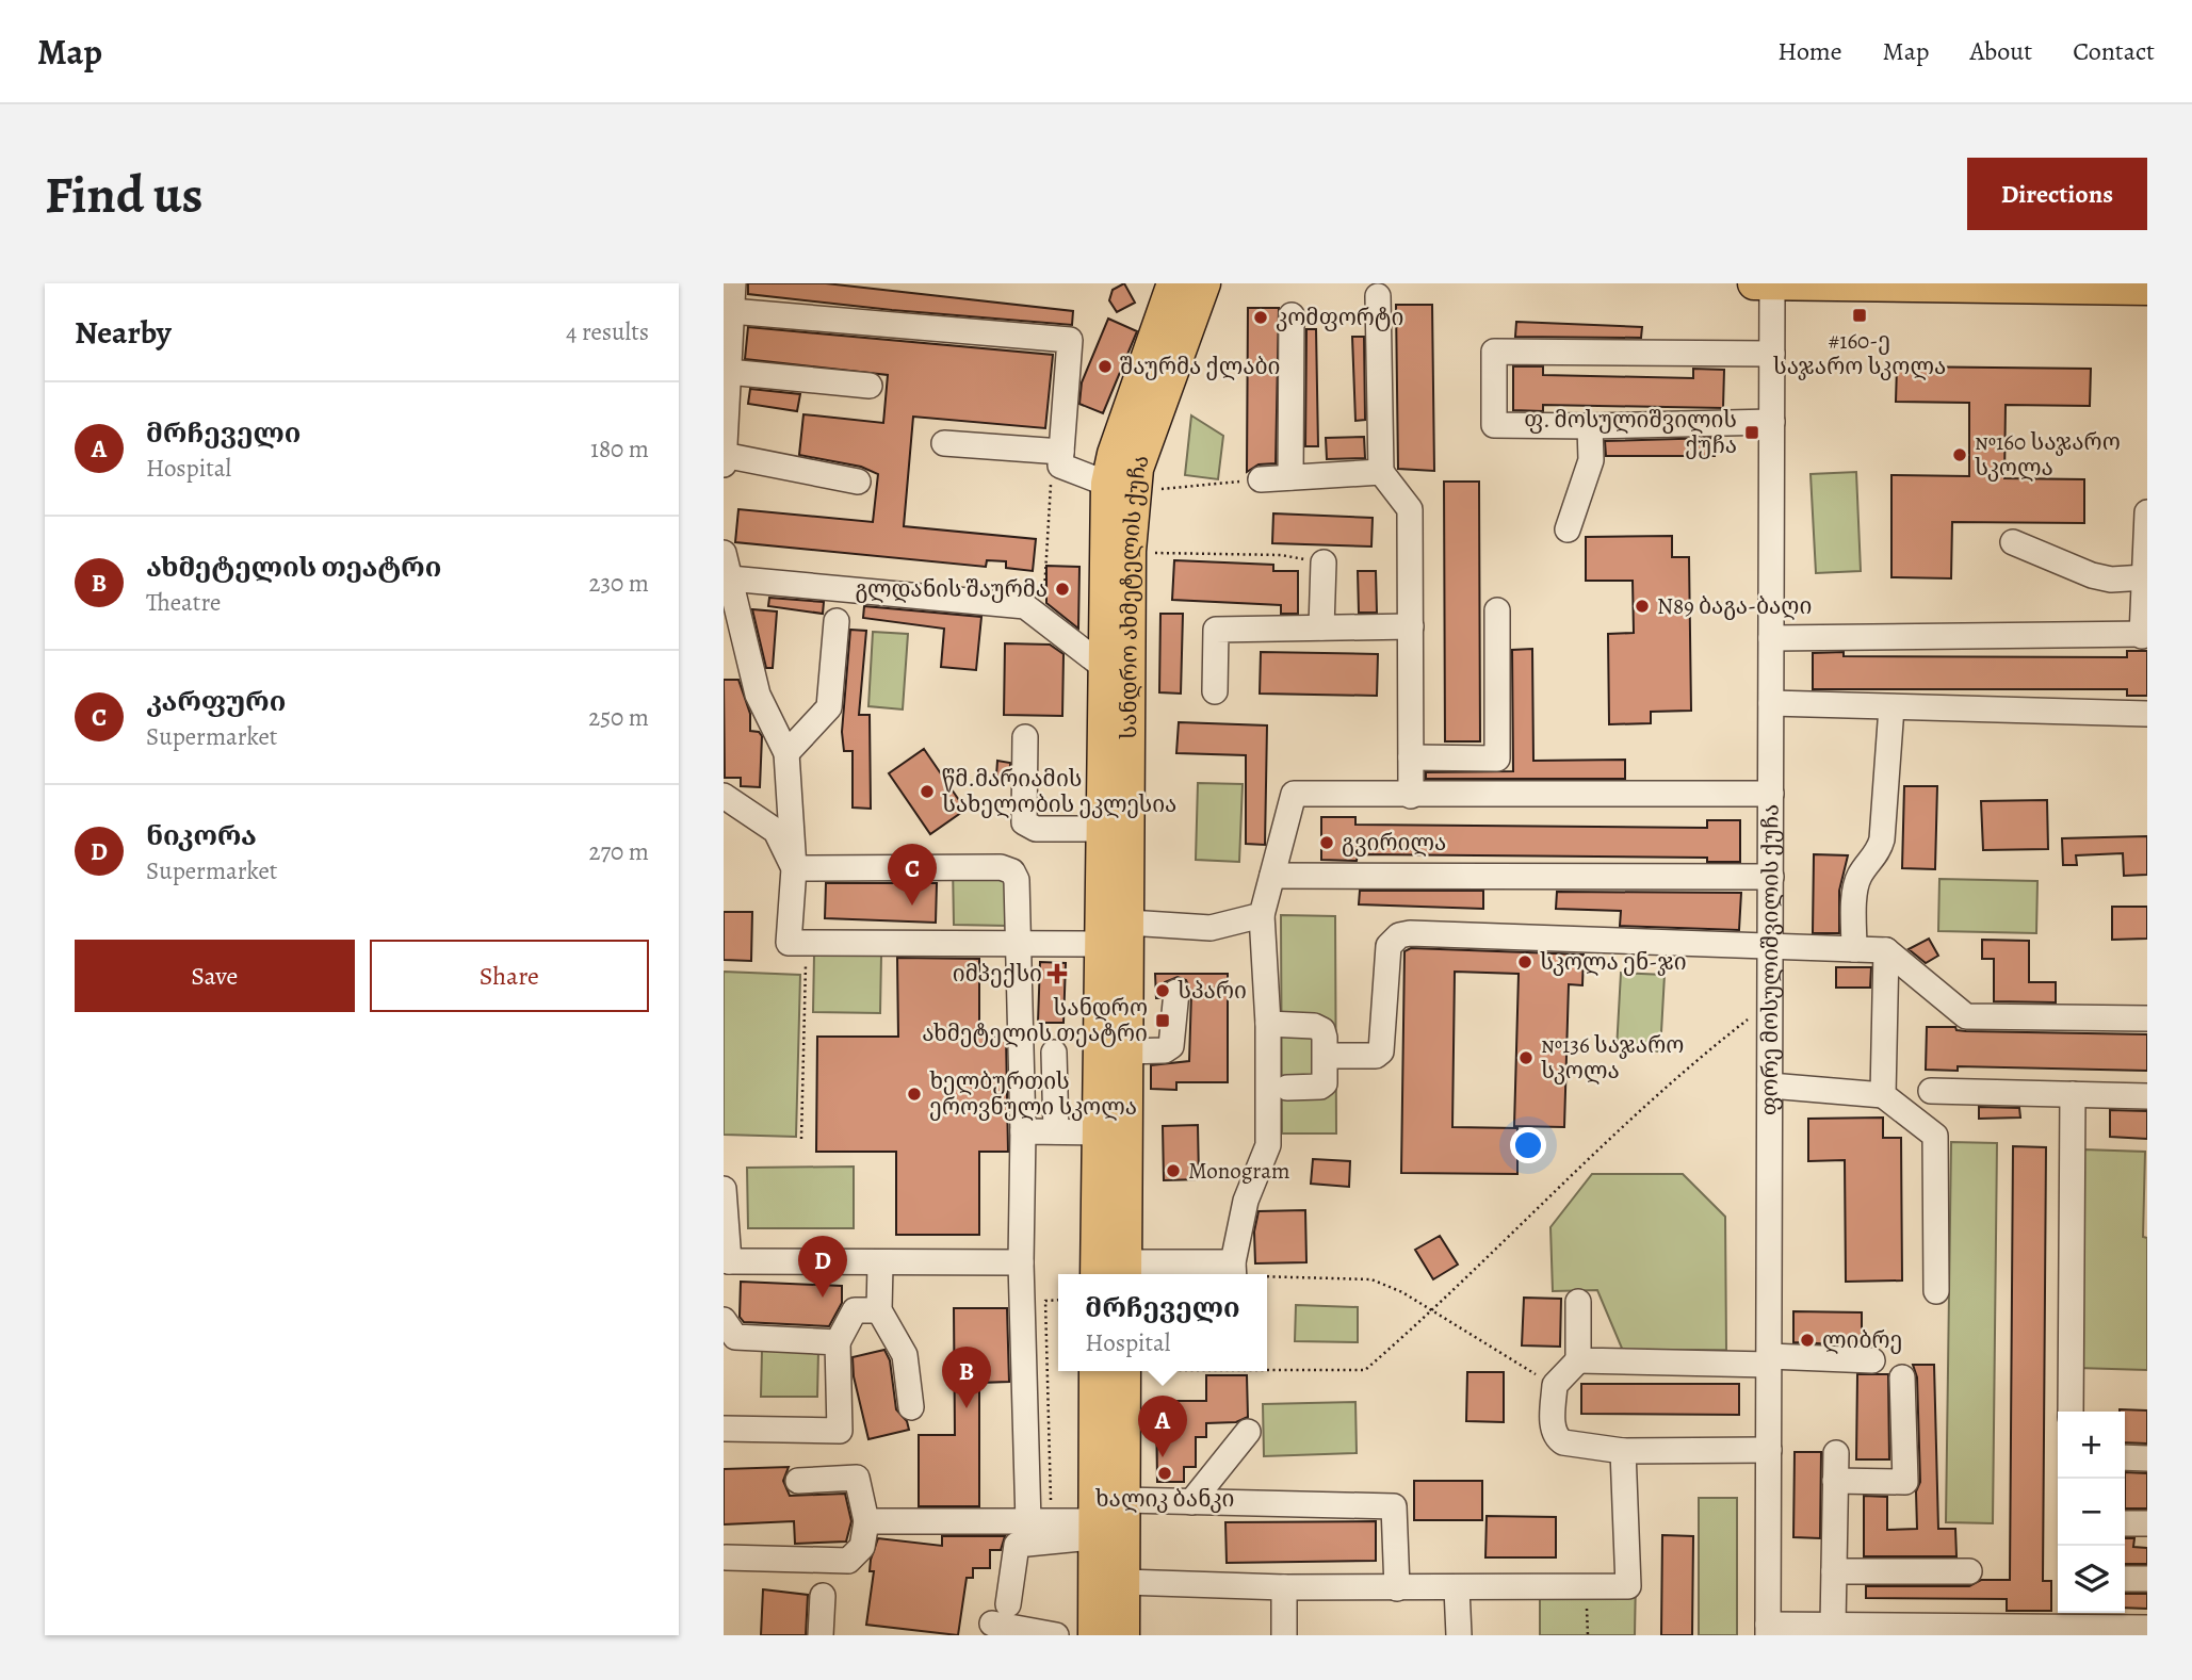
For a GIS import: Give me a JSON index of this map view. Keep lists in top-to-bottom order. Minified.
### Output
{"streets":{"main road":["სანდრო ახმეტელის ქუჩა"],"street":["ფორე მოსულიშვილის ქუჩა"]},"places":{"transit":["#160-ე საჯარო სკოლა","ფ. მოსულიშვილის ქუჩა","სანდრო ახმეტელის თეატრი"],"other":["კომფორტი","შაურმა ქლაბი","№160 საჯარო სკოლა","გლდანის შაურმა","N89 ბაგა-ბაღი","წმ.მარიამის სახელობის ეკლესია","გვირილა","სკოლა ენ-ჯი","სპარი","№136 საჯარო სკოლა","ხელბურთის ეროვნული სკოლა","Monogram","ლიბრე","ხალიკ ბანკი"],"health":["იმპექსი"]},"page":{"header":"Map","nav":["Home","Map","About","Contact"],"buttons":["Directions",["Save","Share"]],"title":"Find us","heading":["Nearby","4 results"],"list":[{"mark":"A","name":"მრჩეველი","note":"Hospital","value":"180 m"},{"mark":"B","name":"ახმეტელის თეატრი","note":"Theatre","value":"230 m"},{"mark":"C","name":"კარფური","note":"Supermarket","value":"250 m"},{"mark":"D","name":"ნიკორა","note":"Supermarket","value":"270 m"}],"pins":["C","D","B","A"],"popup":["მრჩეველი","Hospital"],"map_buttons":["+","−"]}}
